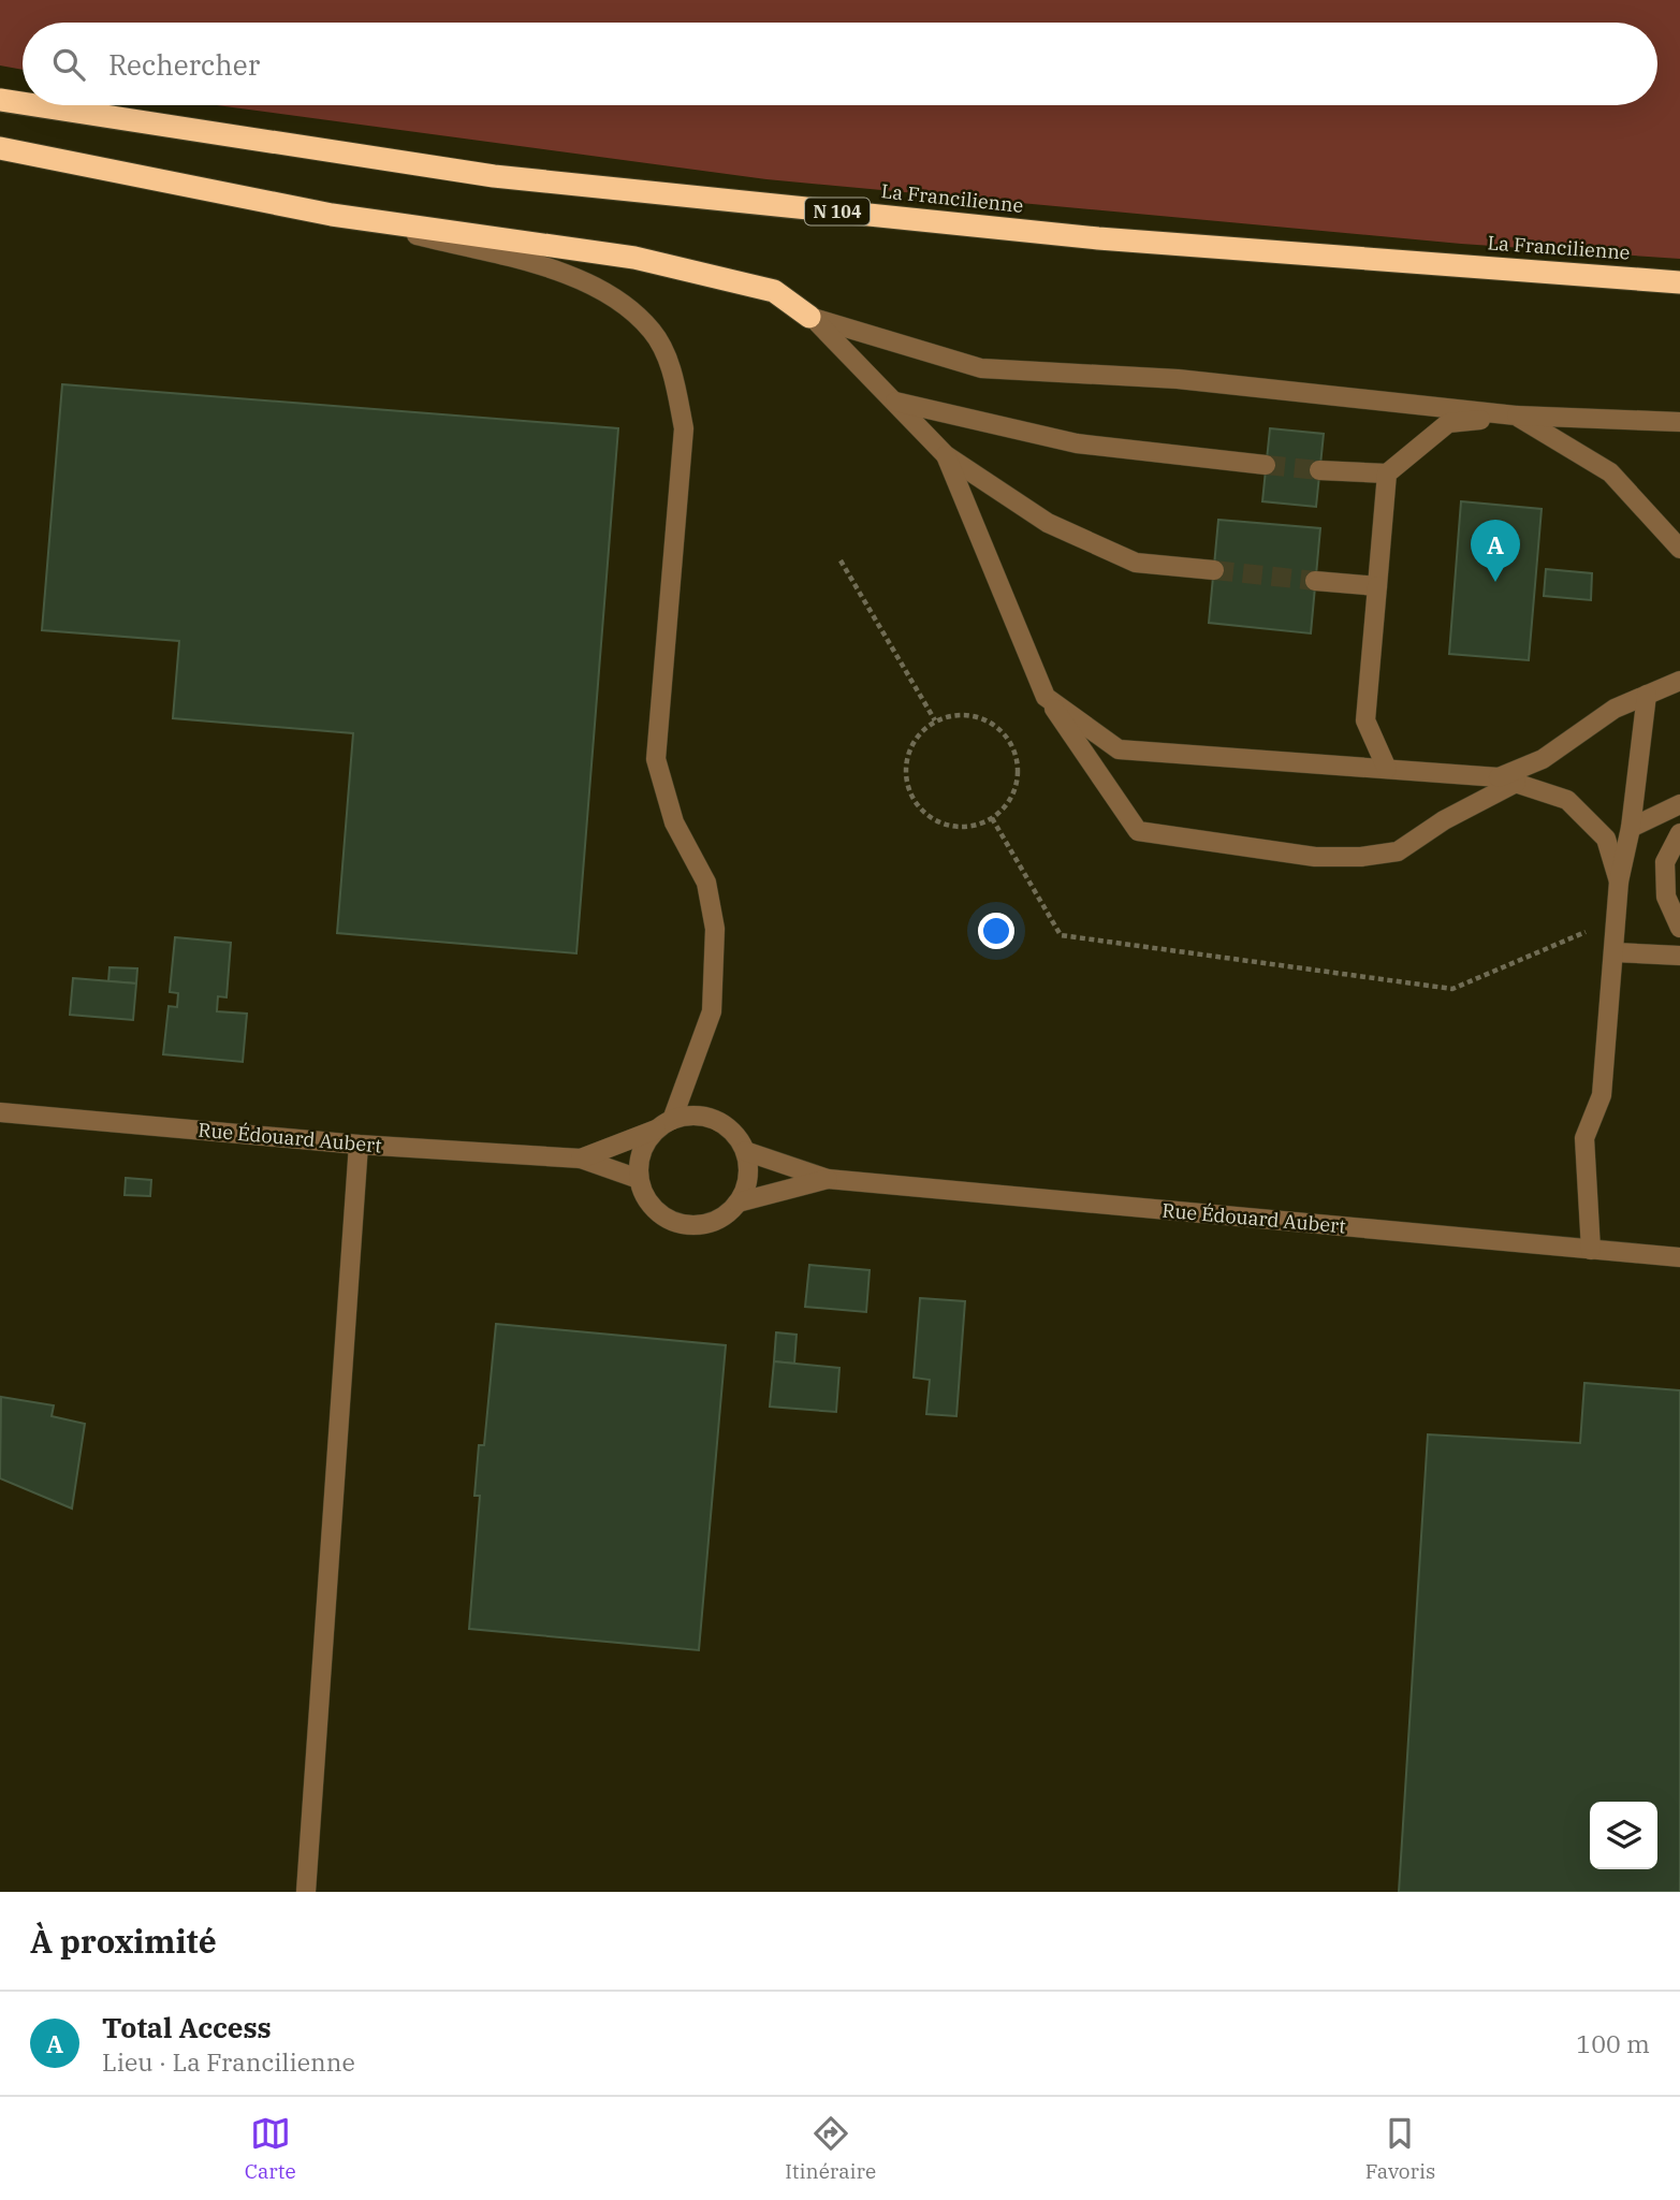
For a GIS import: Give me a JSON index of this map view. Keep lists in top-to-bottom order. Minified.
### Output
{"streets":{"highway":["La Francilienne","N 104"],"street":["Rue Édouard Aubert"]},"page":{"search":"Rechercher","pins":"A","heading":"À proximité","list":[{"mark":"A","name":"Total Access","note":"Lieu · La Francilienne","value":"100 m"}],"nav":["Carte","Itinéraire","Favoris"]}}
